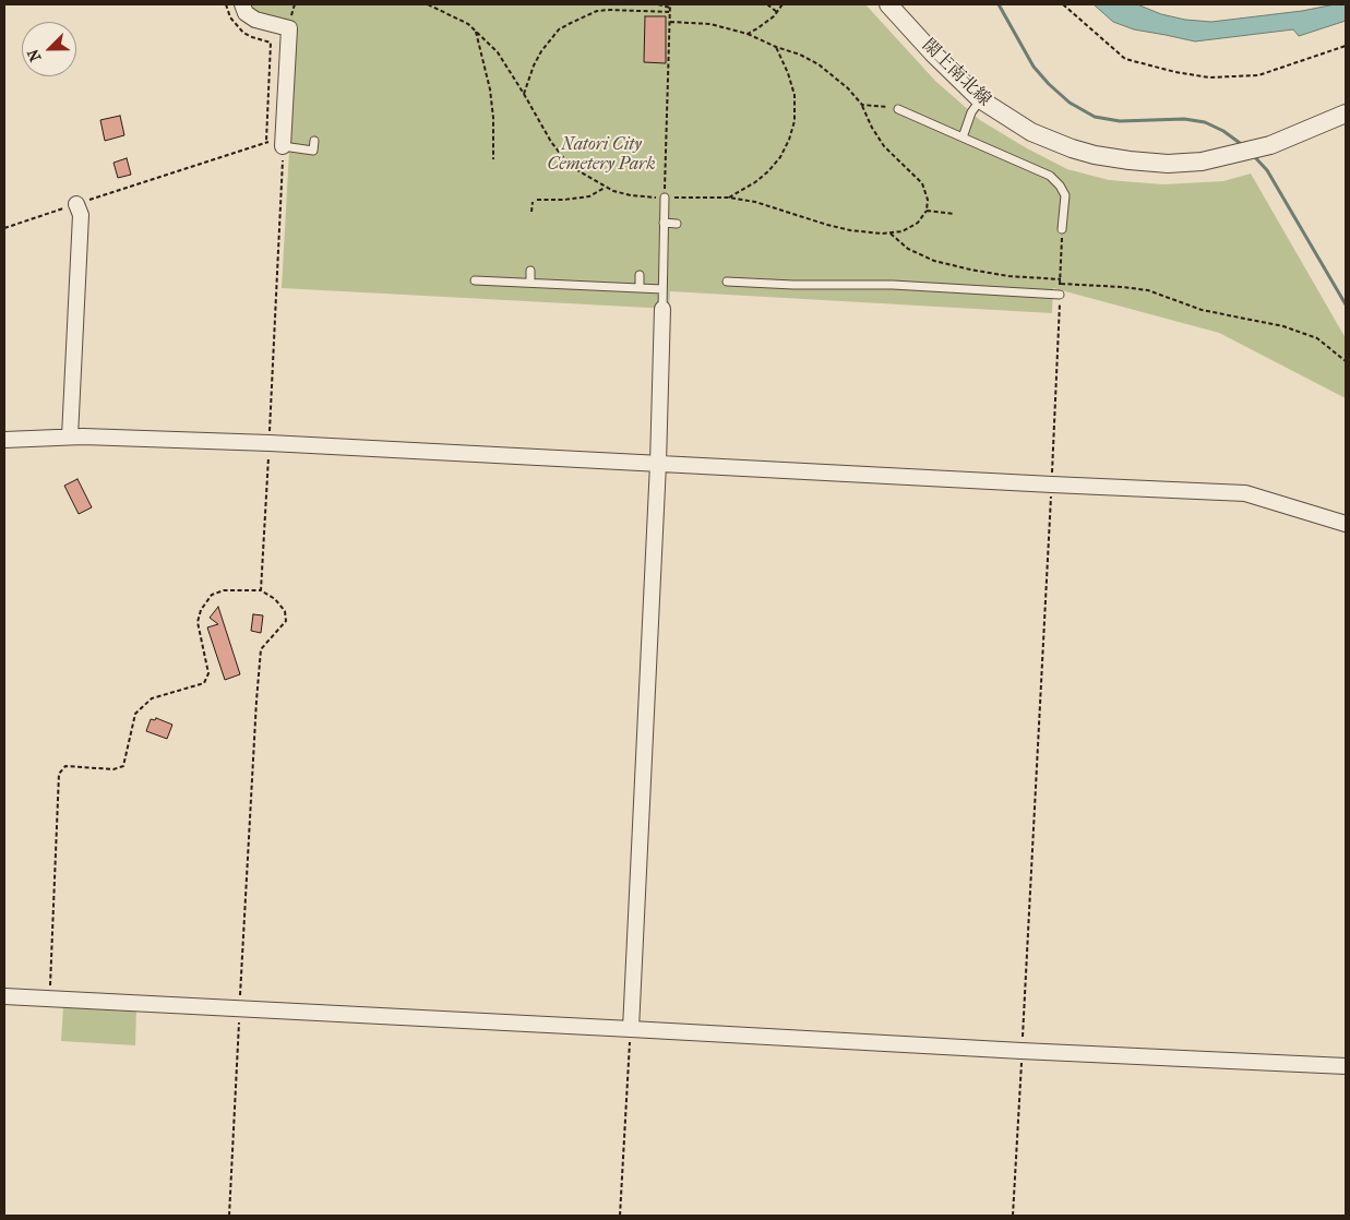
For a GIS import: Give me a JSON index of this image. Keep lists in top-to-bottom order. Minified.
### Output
{"streets":{"street":["閖上南北線"]},"parks":["Natori City Cemetery Park"],"north":"bottom left"}
